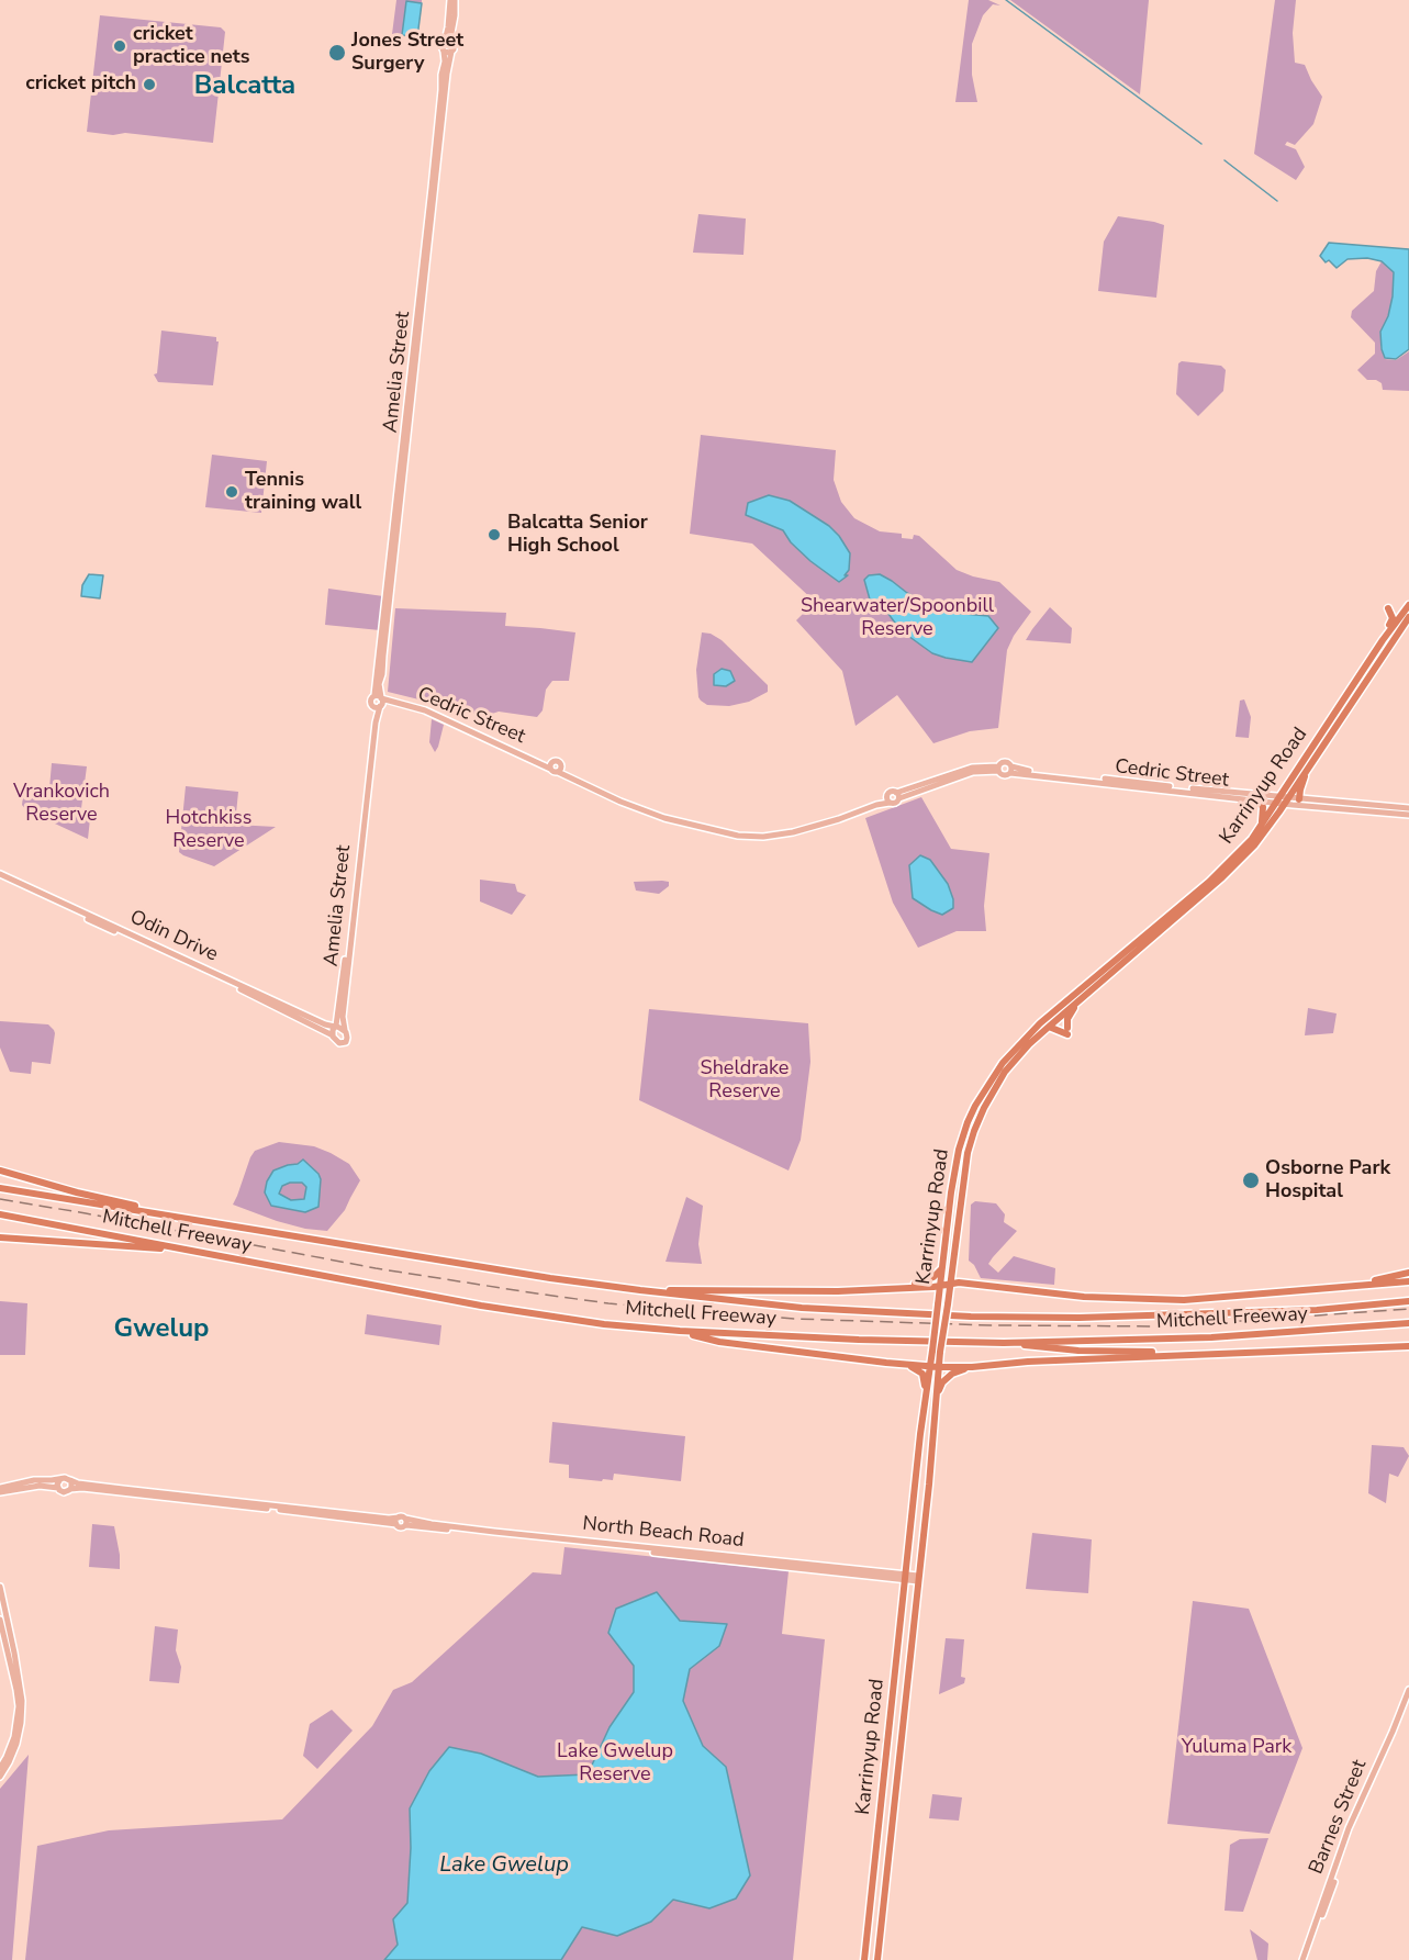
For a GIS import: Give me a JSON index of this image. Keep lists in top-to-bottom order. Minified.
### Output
{"streets":{"highway":["Karrinyup Road","Mitchell Freeway"],"main road":["Amelia Street","Cedric Street","Odin Drive","North Beach Road","Barnes Street"]},"crossings":[["Amelia Street","Cedric Street"],["Amelia Street","Odin Drive"],["Cedric Street","Karrinyup Road"],["Karrinyup Road","North Beach Road"]],"districts":["Balcatta","Gwelup"],"water":["Lake Gwelup"],"parks":["Shearwater/Spoonbill Reserve","Vrankovich Reserve","Hotchkiss Reserve","Sheldrake Reserve","Yuluma Park","Lake Gwelup Reserve"],"places":["cricket practice nets","Jones Street Surgery","cricket pitch","Tennis training wall","Balcatta Senior High School","Osborne Park Hospital"]}
